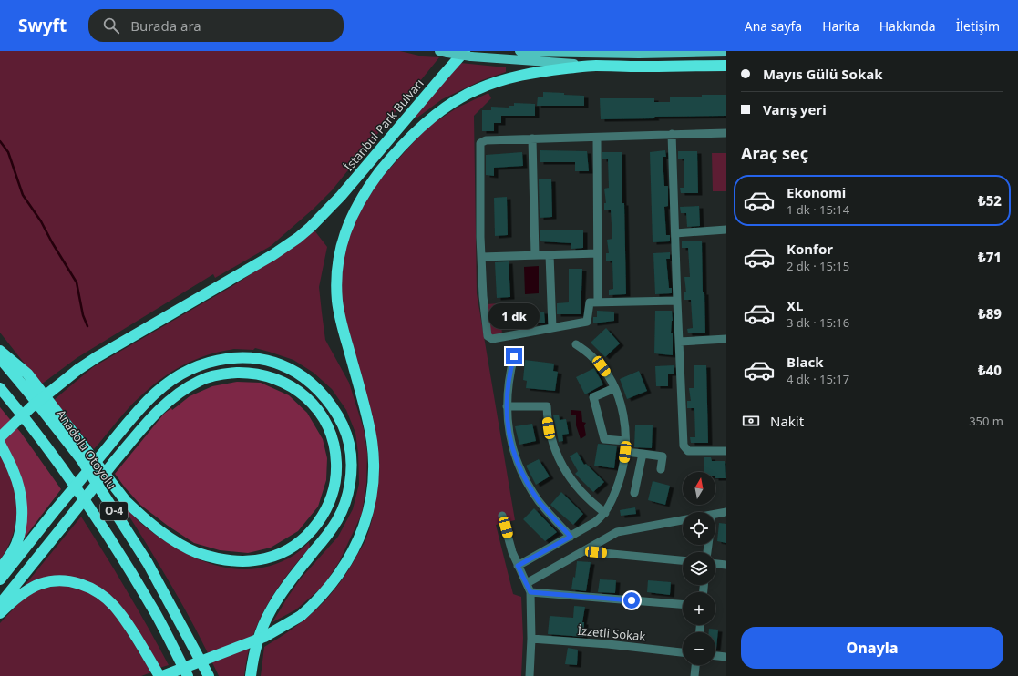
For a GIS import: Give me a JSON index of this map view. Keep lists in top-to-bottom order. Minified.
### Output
{"streets":{"highway":["İstanbul Park Bulvarı","Anadolu Otoyolu","O-4"],"street":["İzzetli Sokak"]},"north":"top","page":{"header":"Swyft","search":"Burada ara","nav":["Ana sayfa","Harita","Hakkında","İletişim"],"banner":["Mayıs Gülü Sokak","Varış yeri"],"heading":"Araç seç","list":[{"name":"Ekonomi","note":"1 dk · 15:14","value":"₺52"},{"name":"Konfor","note":"2 dk · 15:15","value":"₺71"},{"name":"XL","note":"3 dk · 15:16","value":"₺89"},{"name":"Black","note":"4 dk · 15:17","value":"₺40"}],"bubble":"1 dk","pay":["Nakit","350 m"],"map_buttons":["+","−"],"buttons":"Onayla"}}
